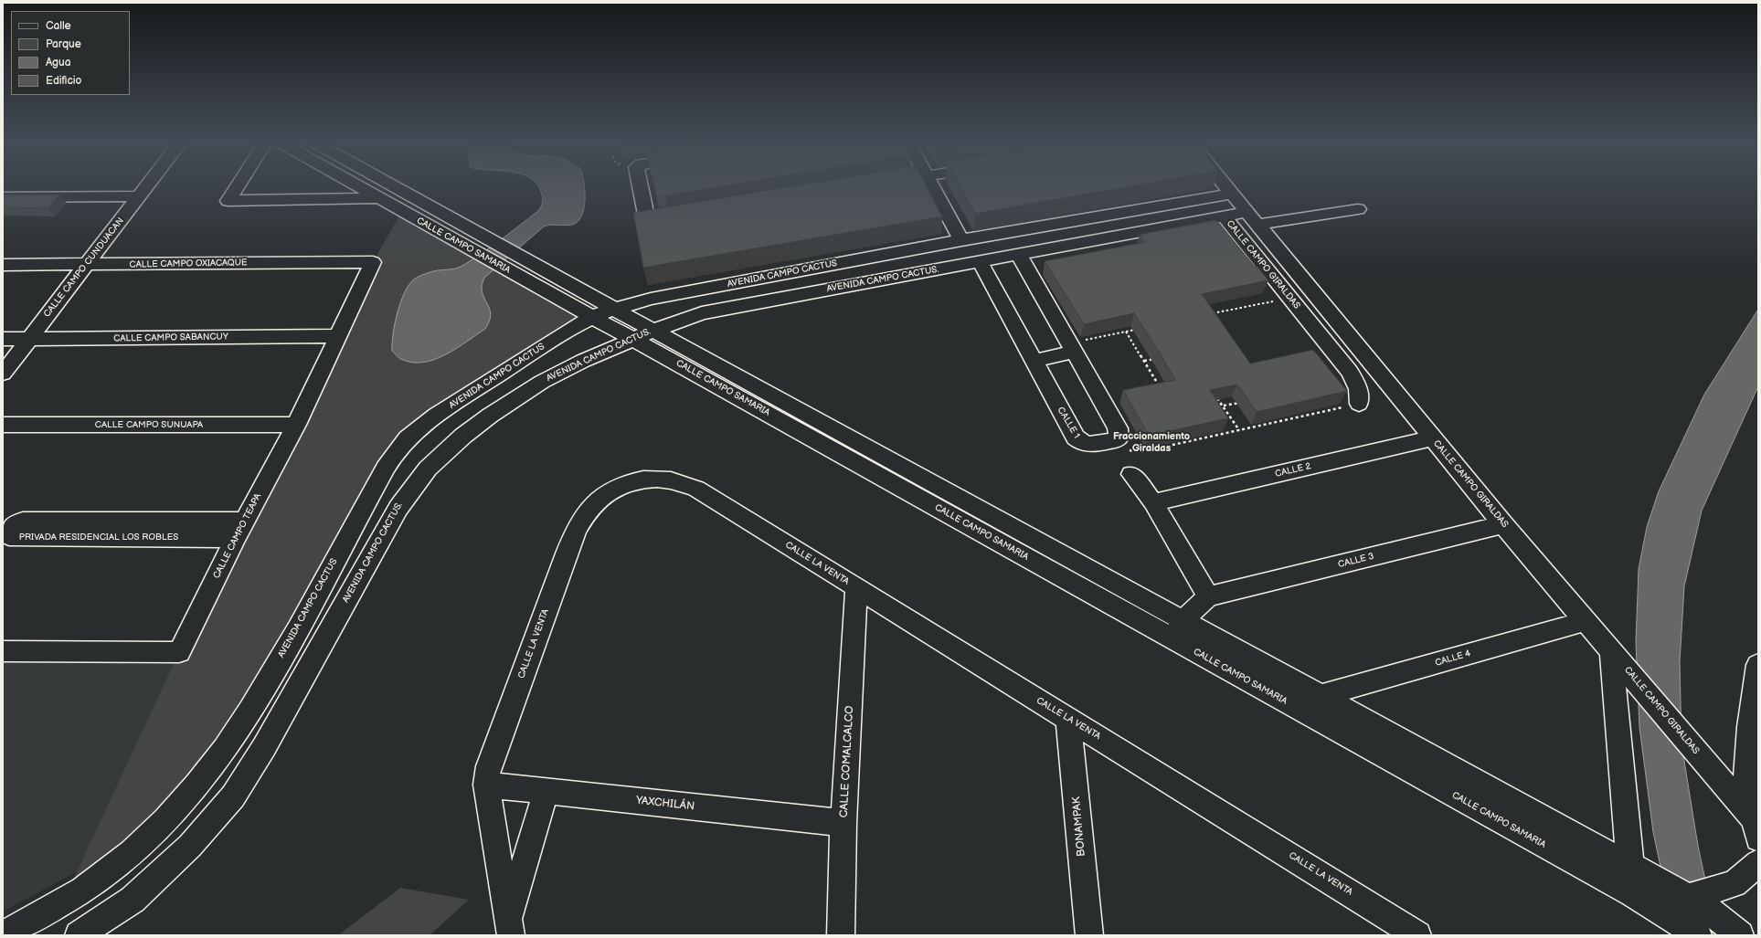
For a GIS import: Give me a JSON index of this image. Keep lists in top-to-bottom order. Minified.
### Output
{"streets":{"street":["CALLE CAMPO SAMARIA","CALLE CAMPO OXIACAQUE","CALLE CAMPO GIRALDAS","CALLE CAMPO CUNDUACAN","AVENIDA CAMPO CACTUS","AVENIDA CAMPO CACTUS.","CALLE CAMPO SABANCUY","CALLE 1","CALLE CAMPO SUNUAPA","CALLE 2","CALLE CAMPO TEAPA","PRIVADA RESIDENCIAL LOS ROBLES","CALLE 3","CALLE LA VENTA","CALLE 4","CALLE COMALCALCO","YAXCHILÁN","BONAMPAK"]},"crossings":[["CALLE CAMPO SAMARIA","AVENIDA CAMPO CACTUS"],["CALLE CAMPO SAMARIA","AVENIDA CAMPO CACTUS."],["CALLE CAMPO SAMARIA","CALLE 4"],["CALLE CAMPO OXIACAQUE","CALLE CAMPO CUNDUACAN"],["CALLE CAMPO OXIACAQUE","CALLE CAMPO TEAPA"],["CALLE CAMPO GIRALDAS","AVENIDA CAMPO CACTUS"],["CALLE CAMPO GIRALDAS","AVENIDA CAMPO CACTUS."],["CALLE CAMPO GIRALDAS","CALLE 2"],["CALLE CAMPO GIRALDAS","CALLE 3"],["CALLE CAMPO GIRALDAS","CALLE 4"],["CALLE CAMPO CUNDUACAN","CALLE CAMPO SABANCUY"],["AVENIDA CAMPO CACTUS.","CALLE 1"],["CALLE CAMPO SABANCUY","CALLE CAMPO TEAPA"],["CALLE CAMPO SUNUAPA","CALLE CAMPO TEAPA"],["CALLE CAMPO TEAPA","PRIVADA RESIDENCIAL LOS ROBLES"],["CALLE LA VENTA","CALLE COMALCALCO"],["CALLE LA VENTA","YAXCHILÁN"],["CALLE LA VENTA","BONAMPAK"],["CALLE COMALCALCO","YAXCHILÁN"]],"districts":["Fraccionamiento Giraldas"],"legend":["Calle","Parque","Agua","Edificio"]}
